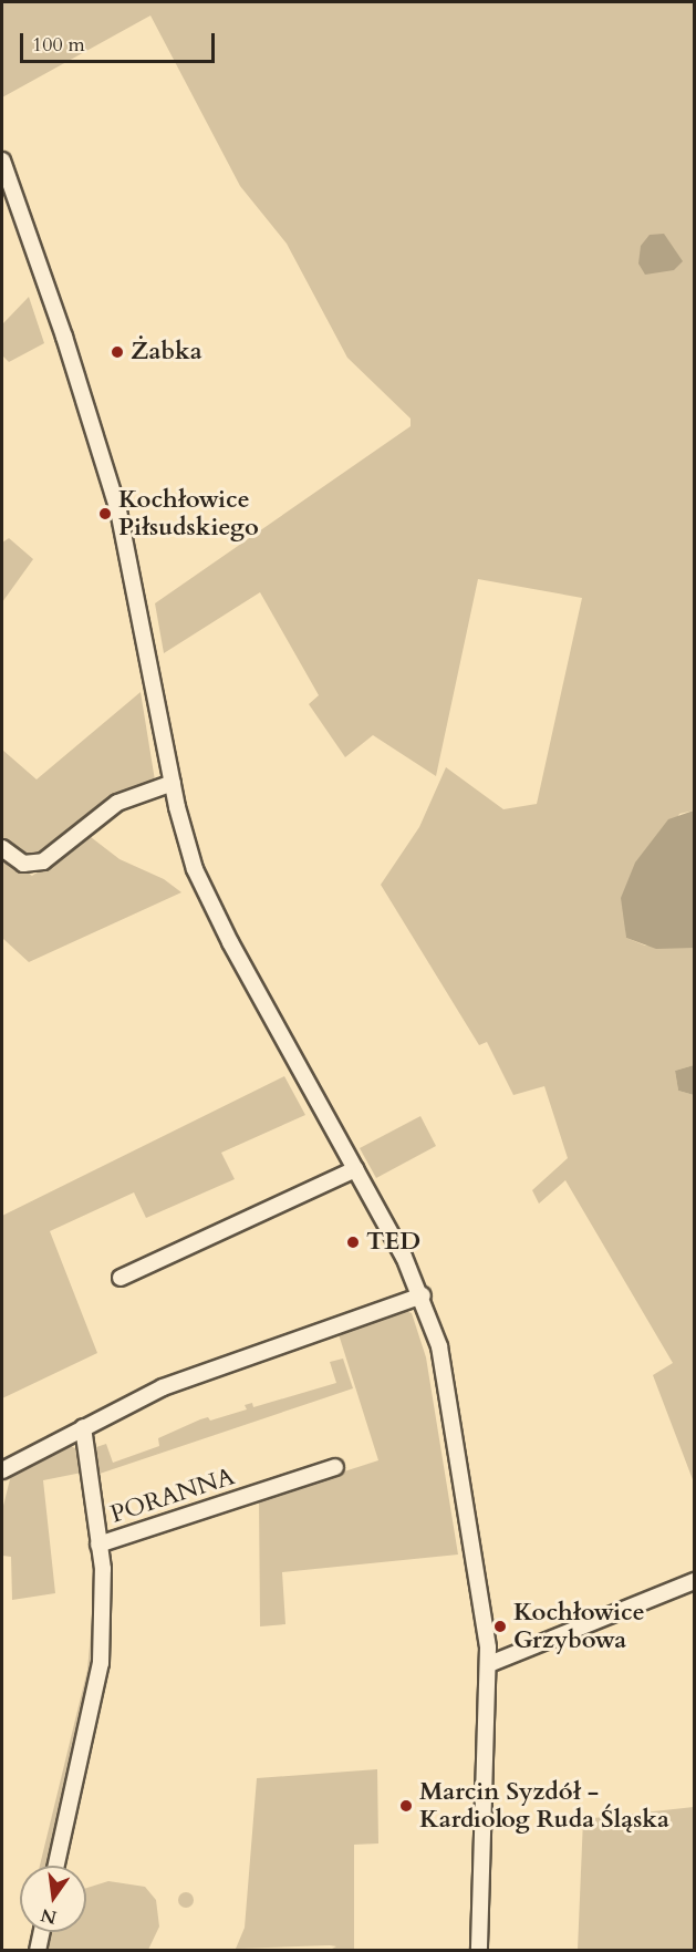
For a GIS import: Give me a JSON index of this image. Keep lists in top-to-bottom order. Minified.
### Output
{"streets":{"street":["PORANNA"]},"places":["Żabka","Kochłowice Piłsudskiego","TED","Kochłowice Grzybowa","Marcin Syzdół - Kardiolog Ruda Śląska"],"scale_bar":"100 m","north":"bottom"}
